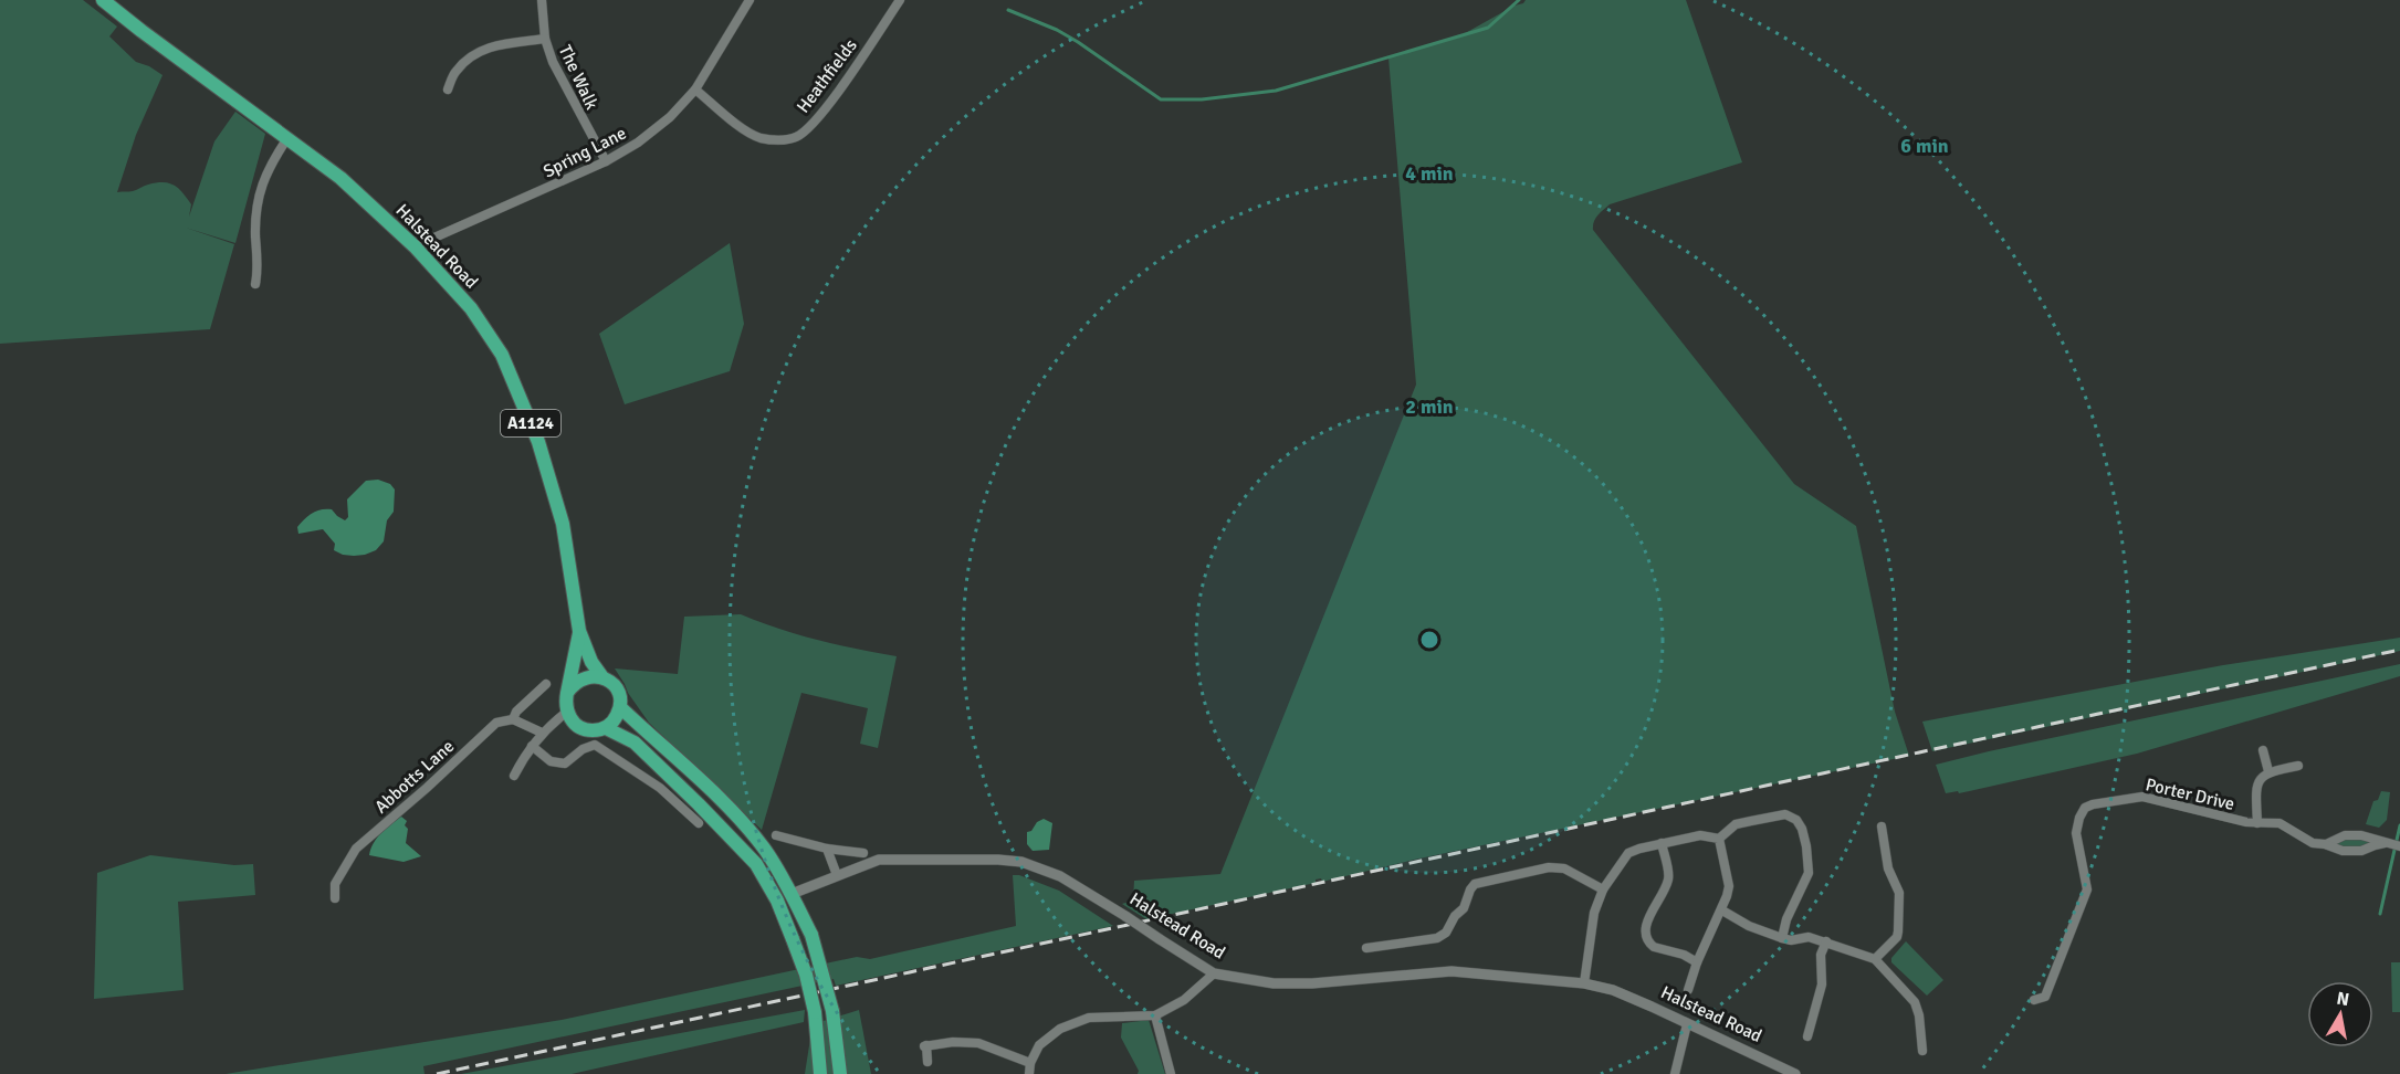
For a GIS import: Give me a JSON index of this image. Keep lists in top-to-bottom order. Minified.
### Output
{"streets":{"main road":["Halstead Road","A1124"],"street":["Heathfields","The Walk","Spring Lane","Abbotts Lane","Porter Drive"]},"crossings":[["Heathfields","Spring Lane"],["The Walk","Spring Lane"],["Spring Lane","Halstead Road"]],"north":"top","rings":["6 min","4 min","2 min"]}
